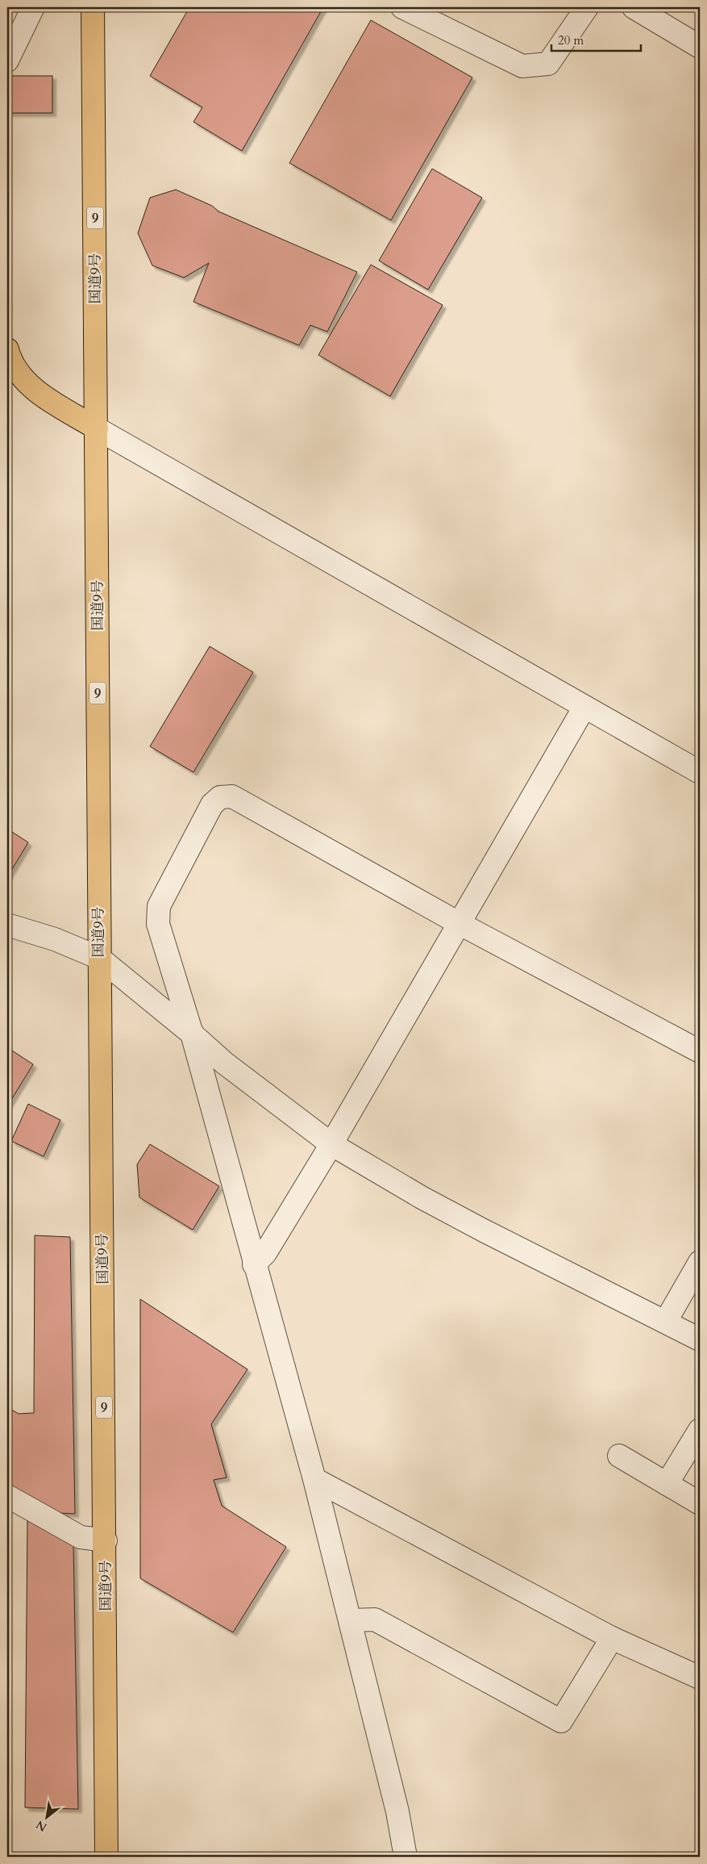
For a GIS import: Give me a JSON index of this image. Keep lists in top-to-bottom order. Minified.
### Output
{"streets":{"main road":["9","国道9号"]},"scale_bar":"20 m","north":"bottom left"}
